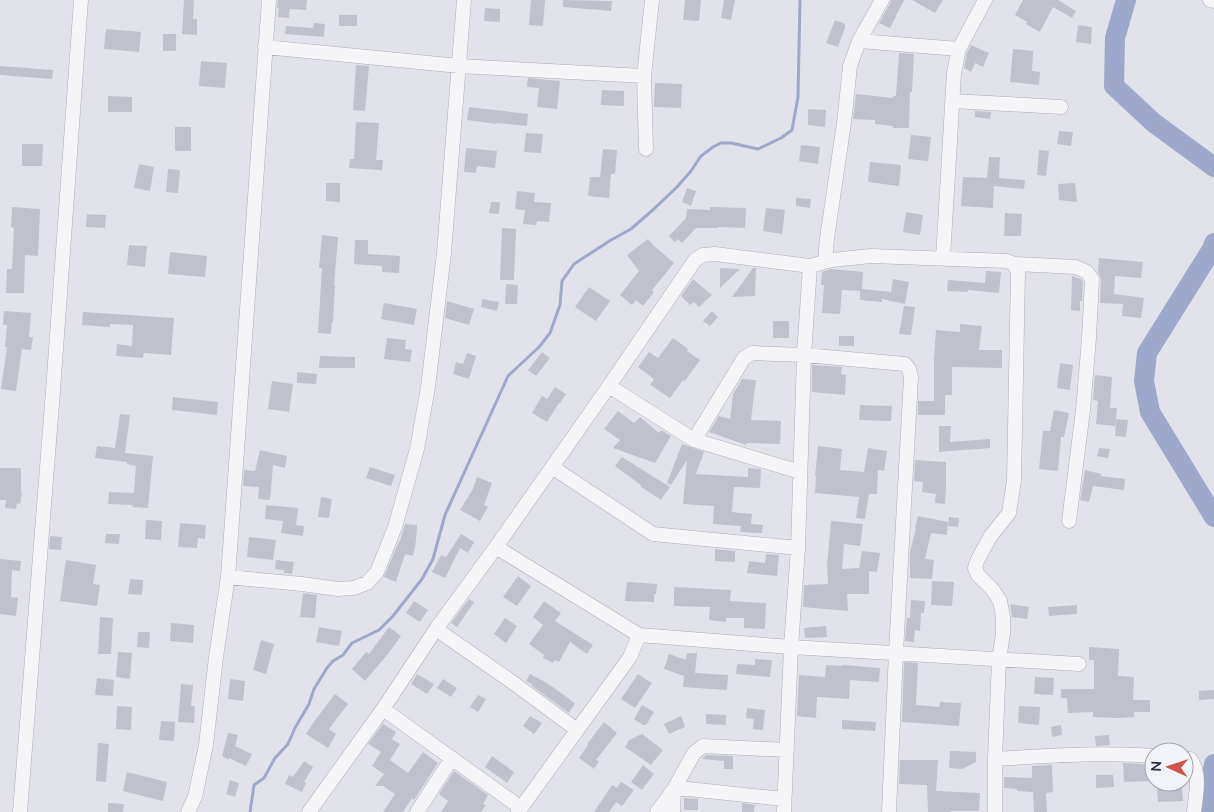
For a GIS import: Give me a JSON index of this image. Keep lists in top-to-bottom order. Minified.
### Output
{"north":"left"}
